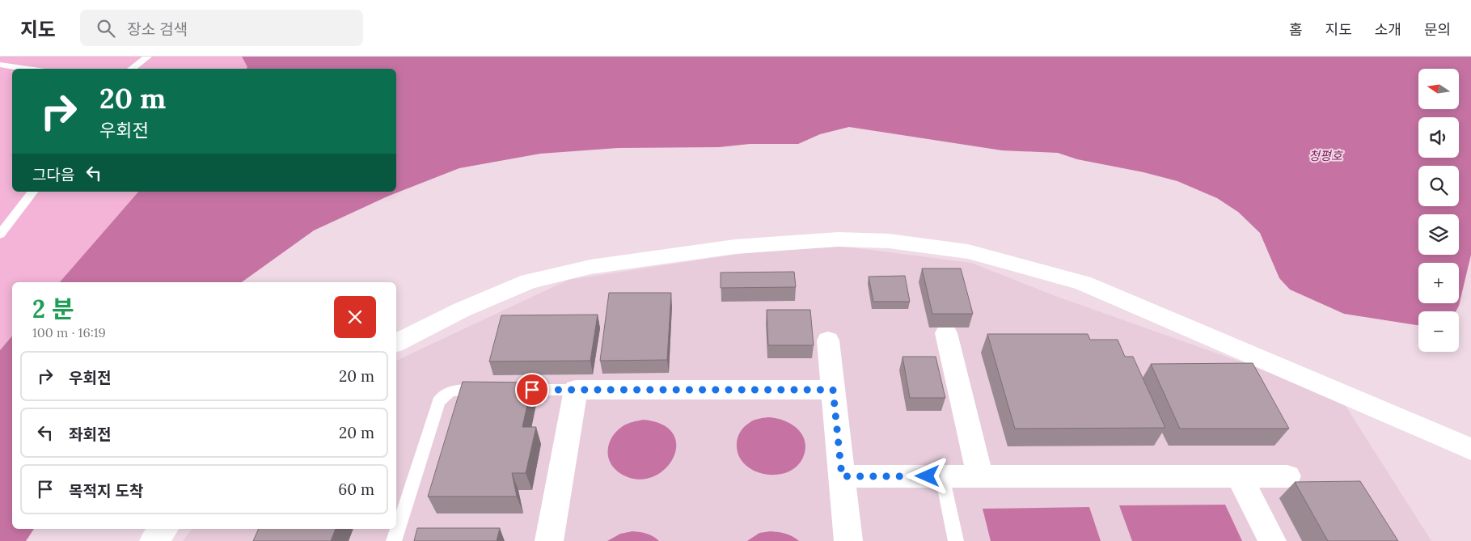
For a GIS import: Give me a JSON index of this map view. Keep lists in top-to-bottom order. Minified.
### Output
{"water":["청평호"],"north":"left","page":{"header":"지도","search":"장소 검색","nav":["홈","지도","소개","문의"],"map_buttons":["+","−"],"turn":["20 m","우회전"],"then":"그다음","heading":["2 분","100 m · 16:19"],"list":[{"name":"우회전","value":"20 m"},{"name":"좌회전","value":"20 m"},{"name":"목적지 도착","value":"60 m"}]}}
